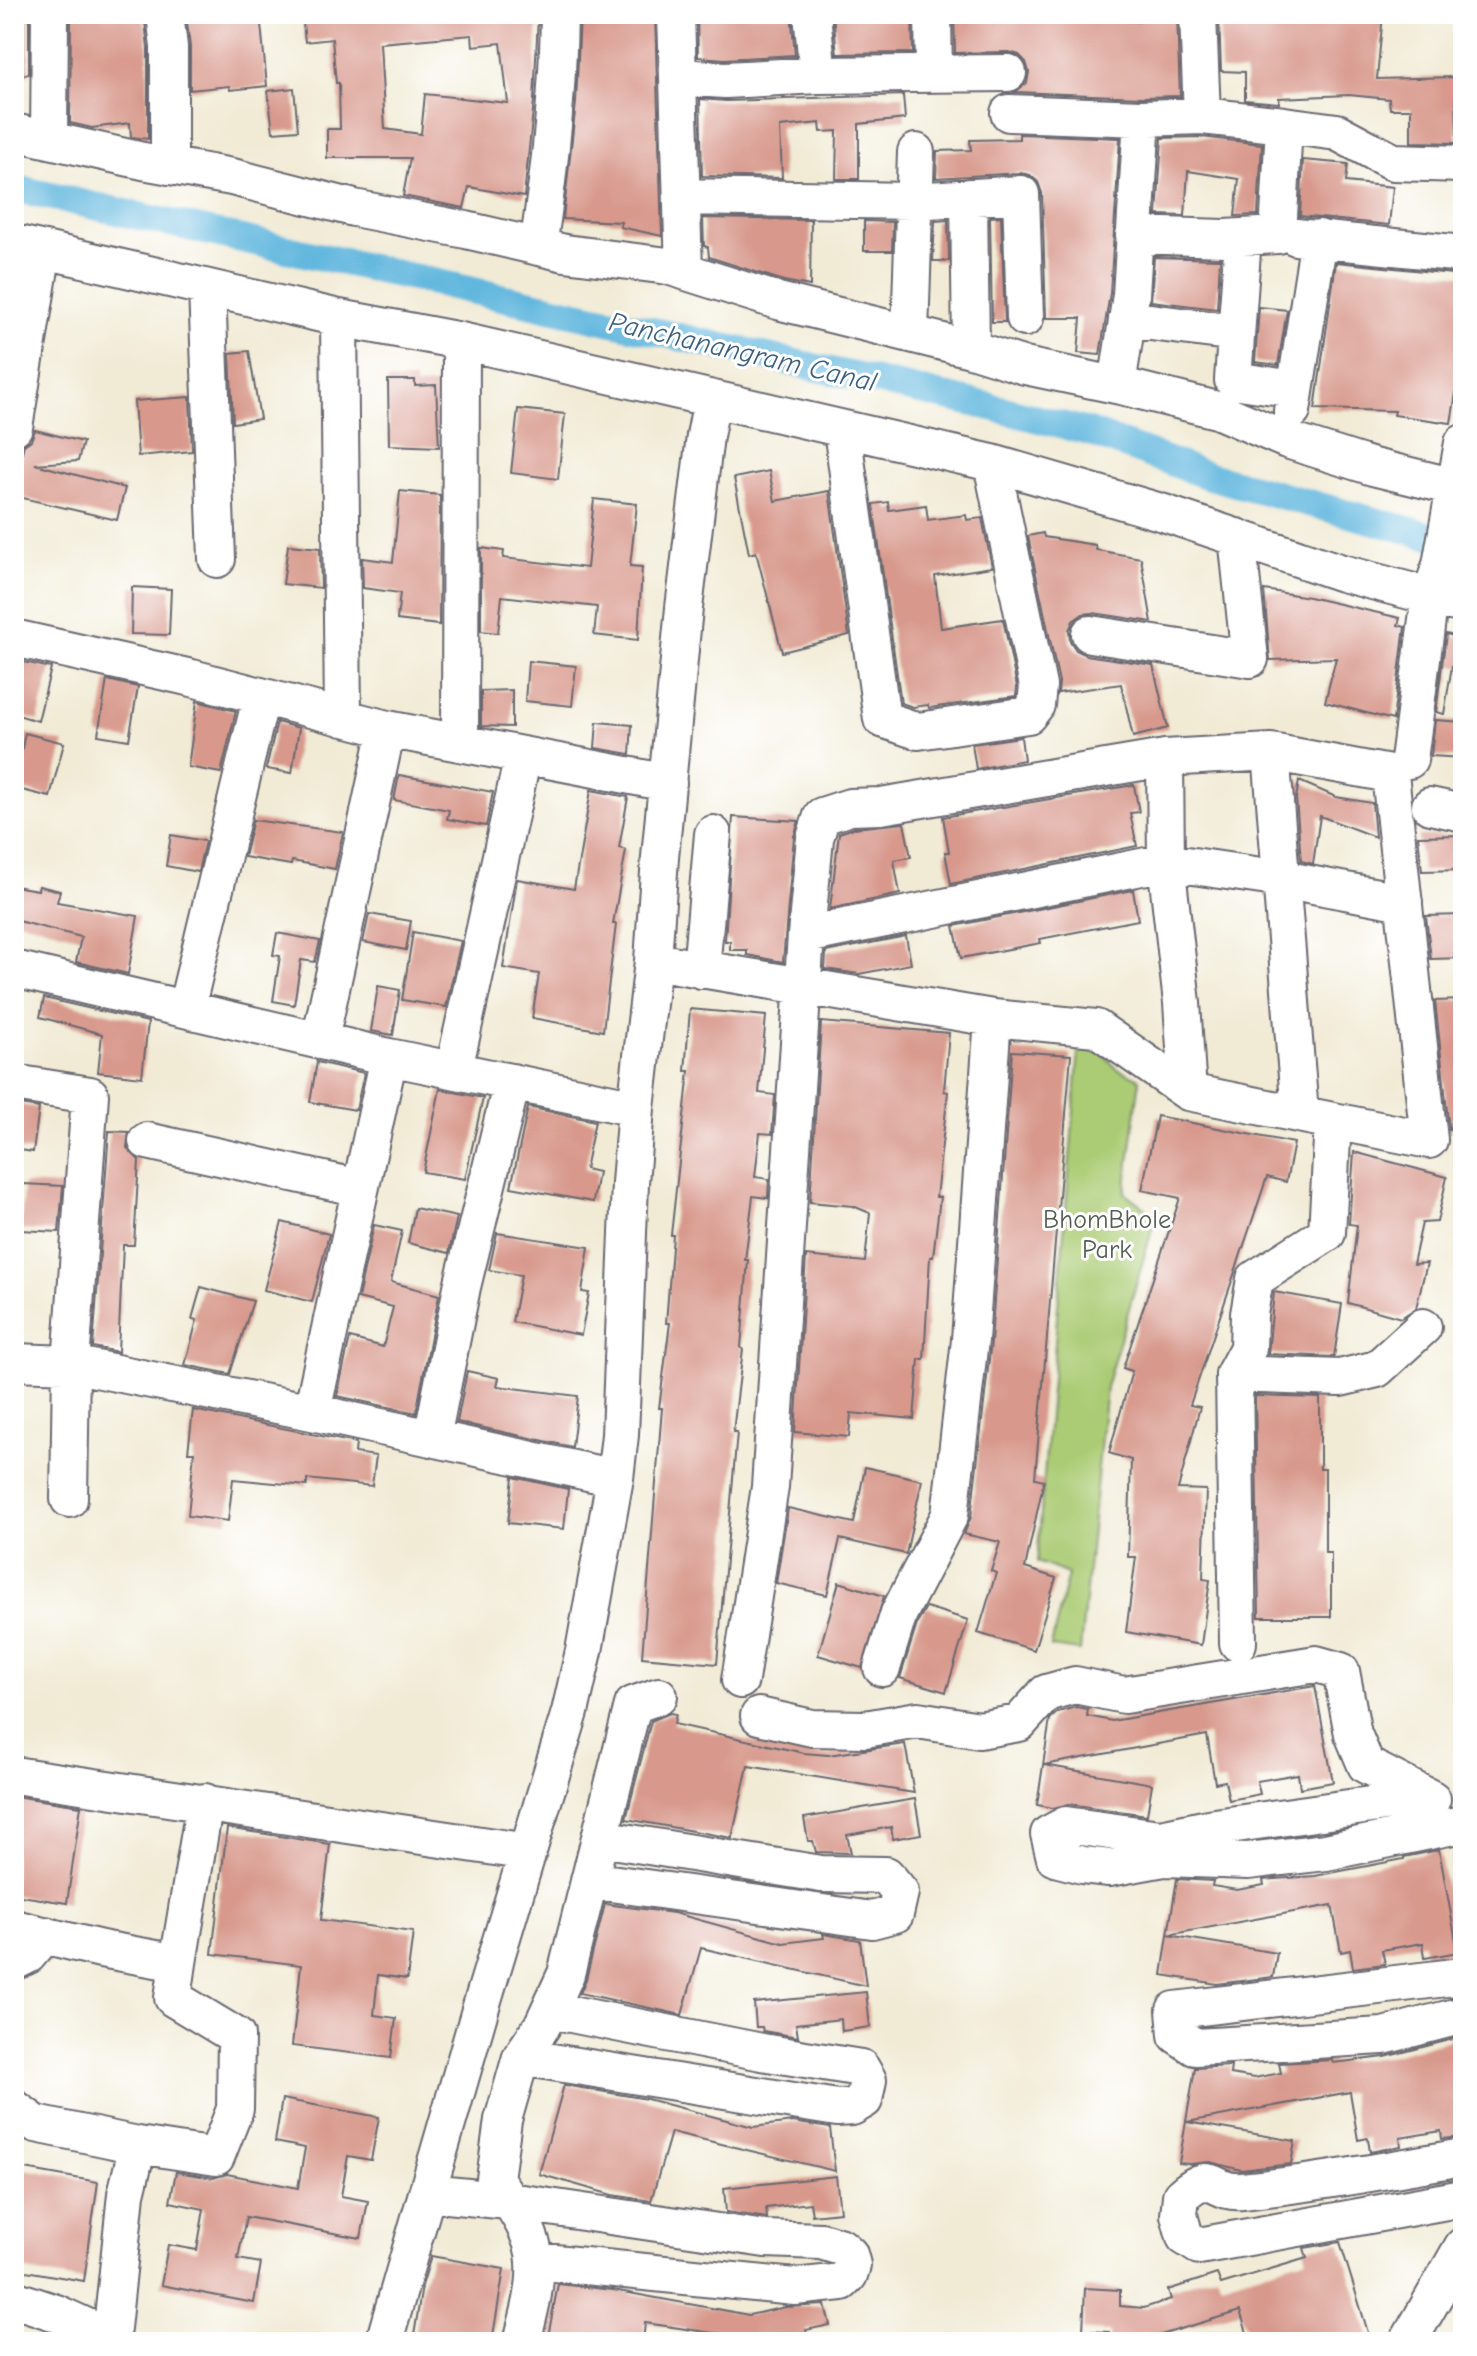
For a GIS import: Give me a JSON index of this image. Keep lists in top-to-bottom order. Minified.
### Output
{"water":["Panchanangram Canal"],"parks":["BhomBhole Park"]}
